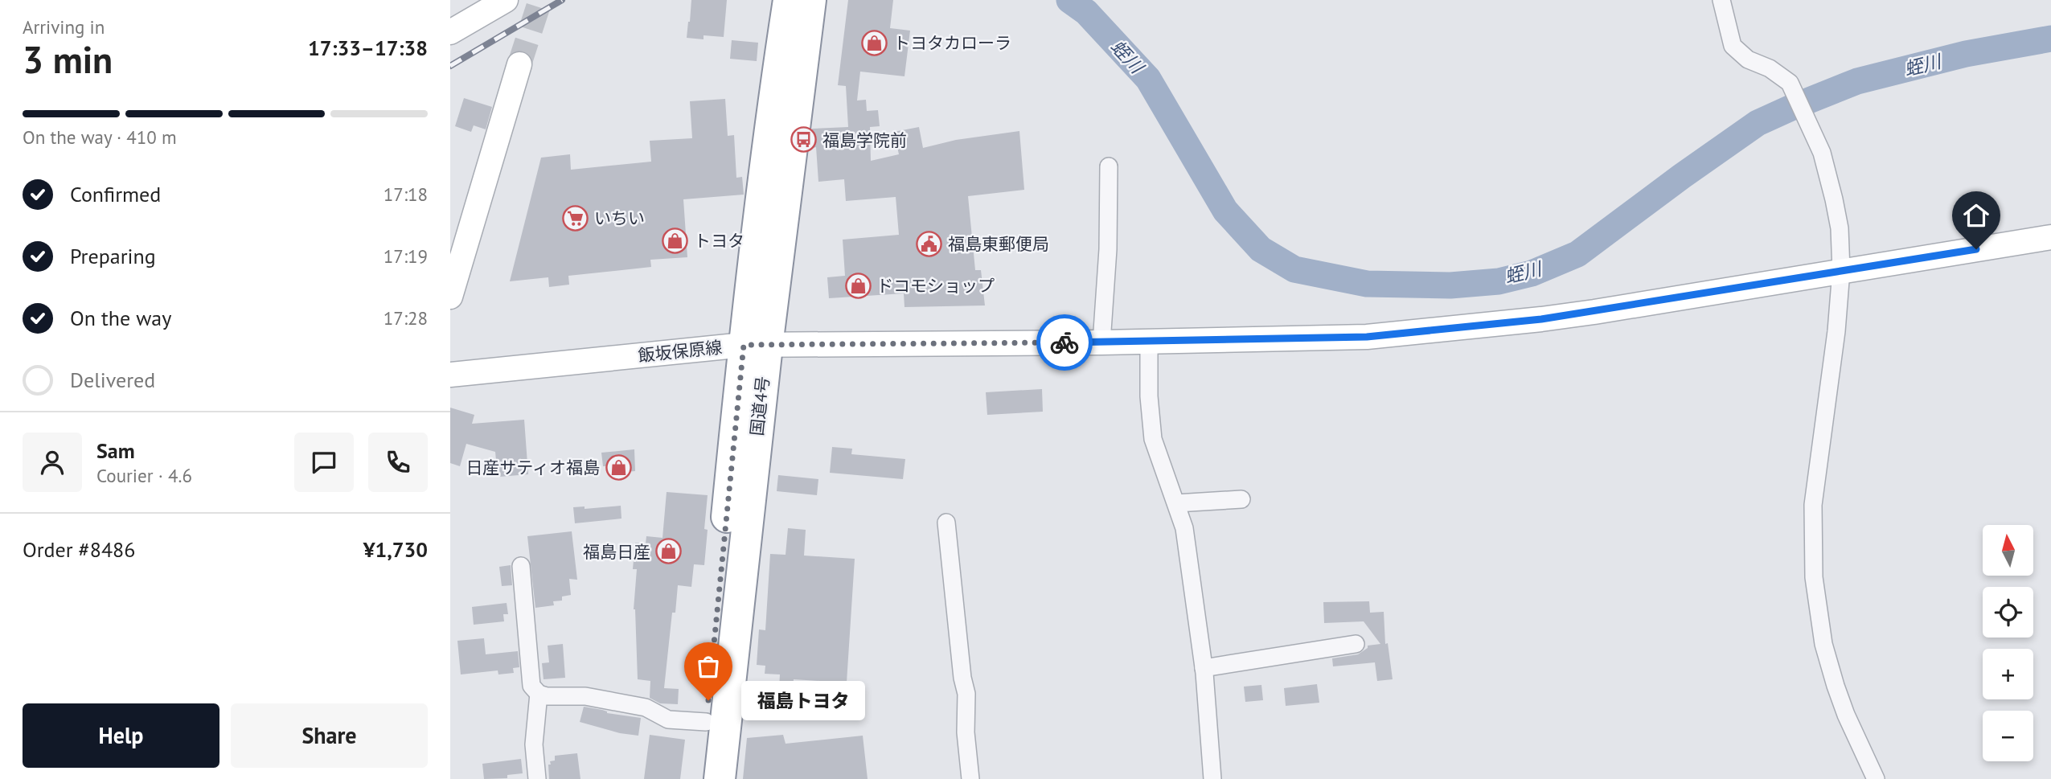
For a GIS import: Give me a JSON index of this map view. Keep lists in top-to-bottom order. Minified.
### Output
{"streets":{"highway":["国道4号"],"main road":["飯坂保原線"]},"crossings":[["飯坂保原線","国道4号"]],"water":["蛭川"],"places":{"shop":["トヨタカローラ","トヨタ","ドコモショップ","日産サティオ福島","福島日産"],"bus stop":["福島学院前"],"supermarket":["いちい"],"public building":["福島東郵便局"],"other":["福島トヨタ"]},"north":"top","page":{"heading":["3 min","Arriving in","17:33–17:38"],"panel":["Sam","Courier · 4.6","Order #8486","¥1,730"],"bar":"On the way · 410 m","list":[["Confirmed","17:18"],["Preparing","17:19"],["On the way","17:28"],"Delivered"],"map_buttons":["+","−"],"bubble":"福島トヨタ","buttons":["Help","Share"]}}
